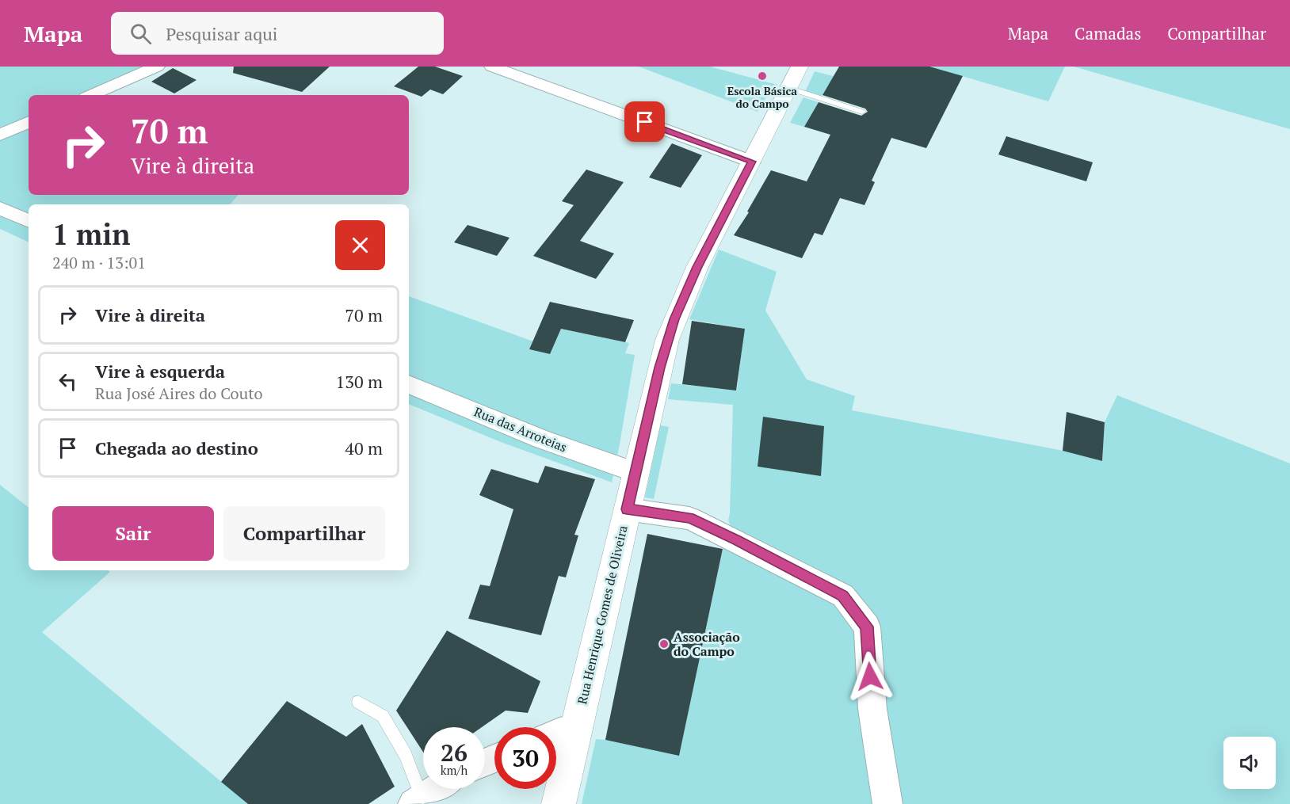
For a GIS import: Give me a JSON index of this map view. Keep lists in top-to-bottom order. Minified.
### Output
{"streets":{"street":["Rua das Arroteias","Rua Henrique Gomes de Oliveira"]},"crossings":[["Rua das Arroteias","Rua Henrique Gomes de Oliveira"]],"places":["Escola Básica do Campo","Associação do Campo"],"page":{"header":"Mapa","search":"Pesquisar aqui","nav":["Mapa","Camadas","Compartilhar"],"turn":["70 m","Vire à direita"],"heading":["1 min","240 m · 13:01"],"list":[{"name":"Vire à direita","value":"70 m"},{"name":"Vire à esquerda","note":"Rua José Aires do Couto","value":"130 m"},{"name":"Chegada ao destino","value":"40 m"}],"buttons":["Sair","Compartilhar"],"speed":"26 km/h","limit":"30"}}
